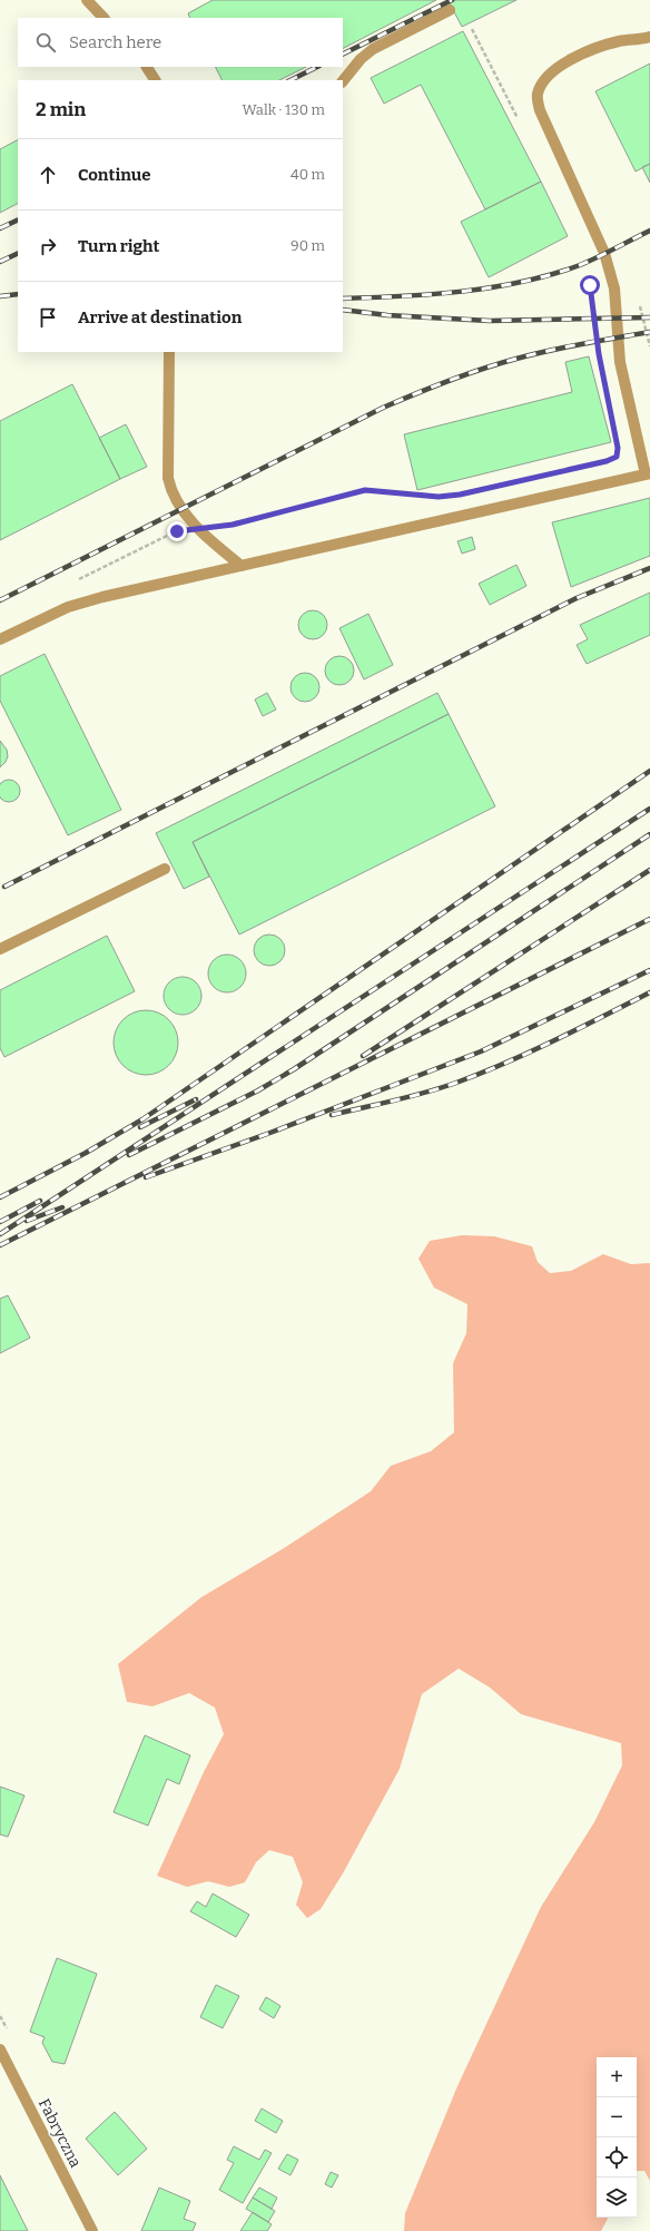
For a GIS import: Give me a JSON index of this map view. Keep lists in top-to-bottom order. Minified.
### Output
{"streets":{"street":["Fabryczna"]},"page":{"search":"Search here","heading":["2 min","Walk · 130 m"],"list":[["Continue","40 m"],["Turn right","90 m"],"Arrive at destination"],"map_buttons":["+","−"]}}
